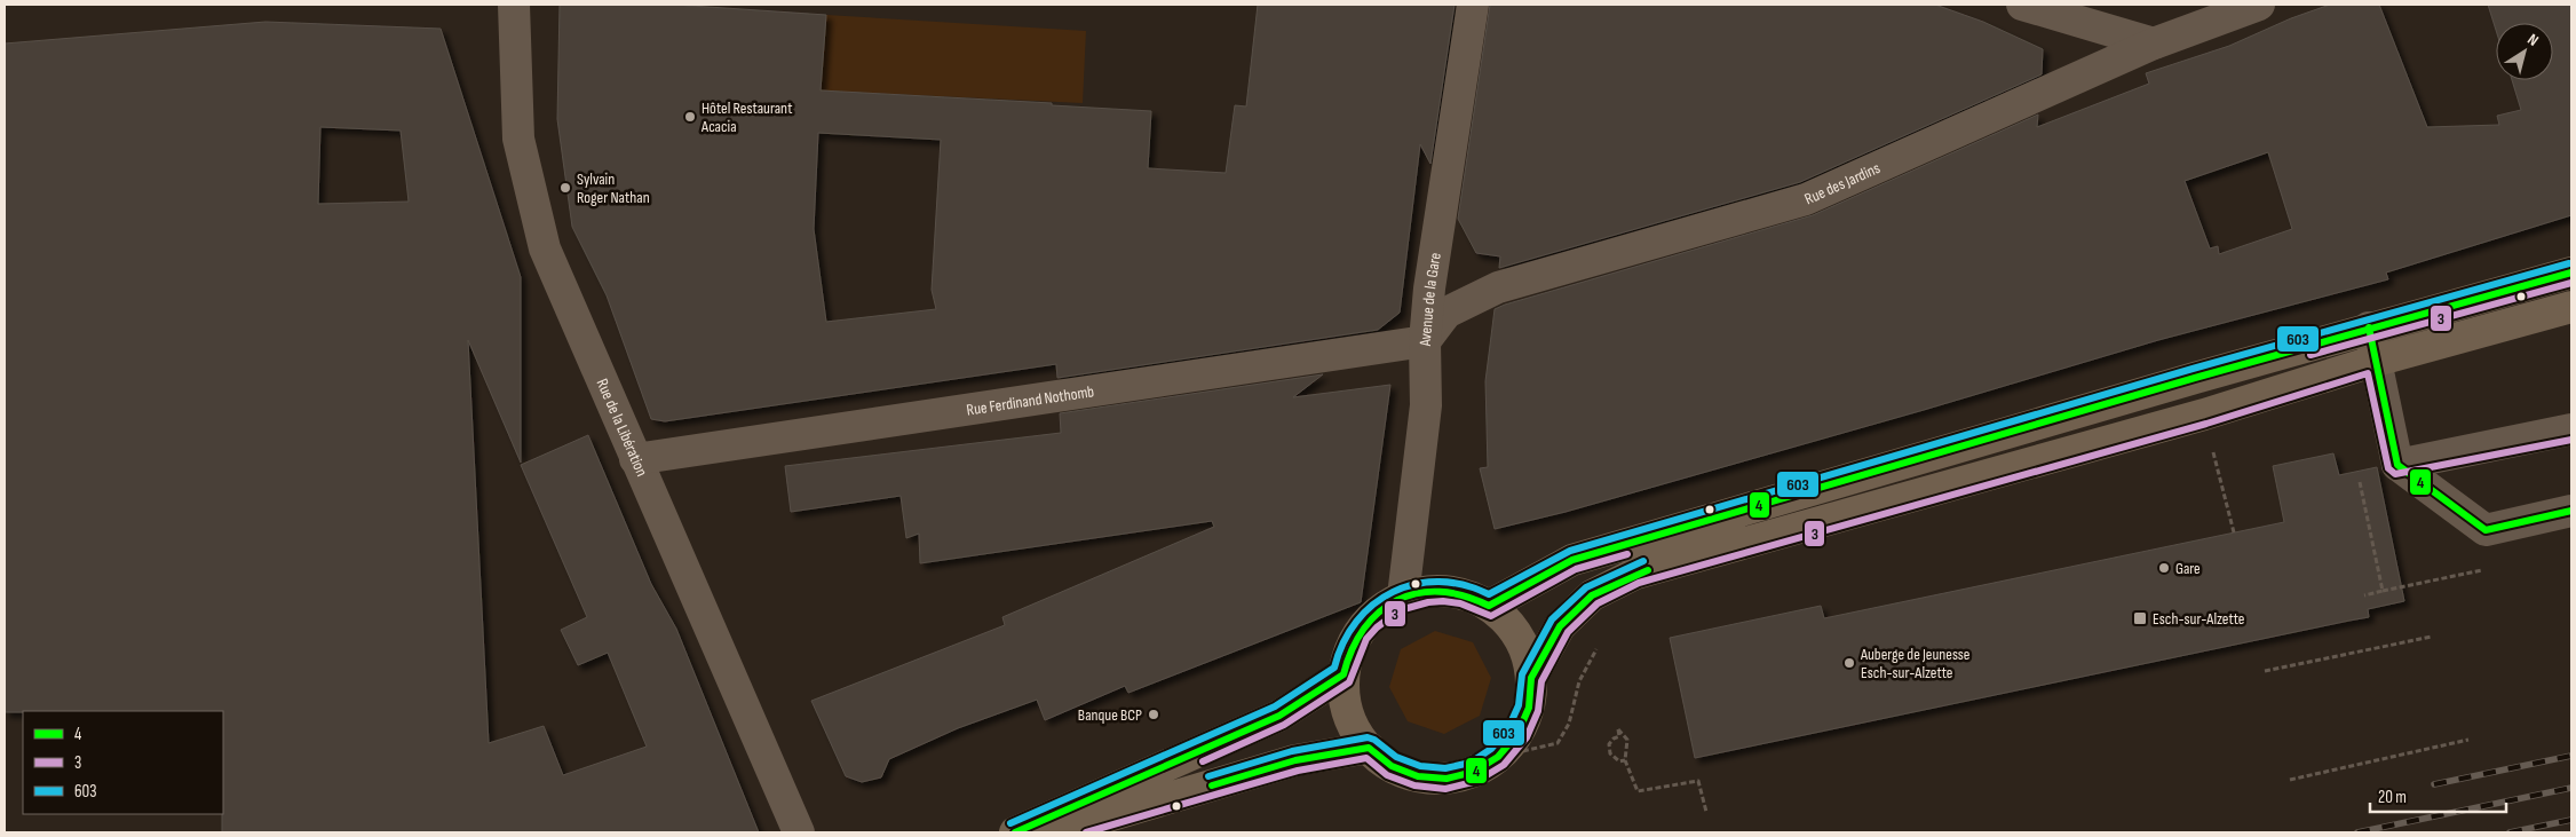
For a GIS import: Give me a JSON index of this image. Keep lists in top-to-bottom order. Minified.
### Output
{"streets":{"street":["Rue des Jardins","Avenue de la Gare","Rue Ferdinand Nothomb","Rue de la Libération"]},"crossings":[["Rue des Jardins","Avenue de la Gare"],["Rue des Jardins","Rue Ferdinand Nothomb"],["Avenue de la Gare","Rue Ferdinand Nothomb"],["Rue Ferdinand Nothomb","Rue de la Libération"]],"places":{"other":["Hôtel Restaurant Acacia","Sylvain Roger Nathan","Gare","Auberge de Jeunesse Esch-sur-Alzette","Banque BCP"],"transit":["Esch-sur-Alzette"]},"lines":["transit line 603","transit line 4","transit line 3"],"legend":["4","3","603"],"scale_bar":"20 m","north":"top right"}
